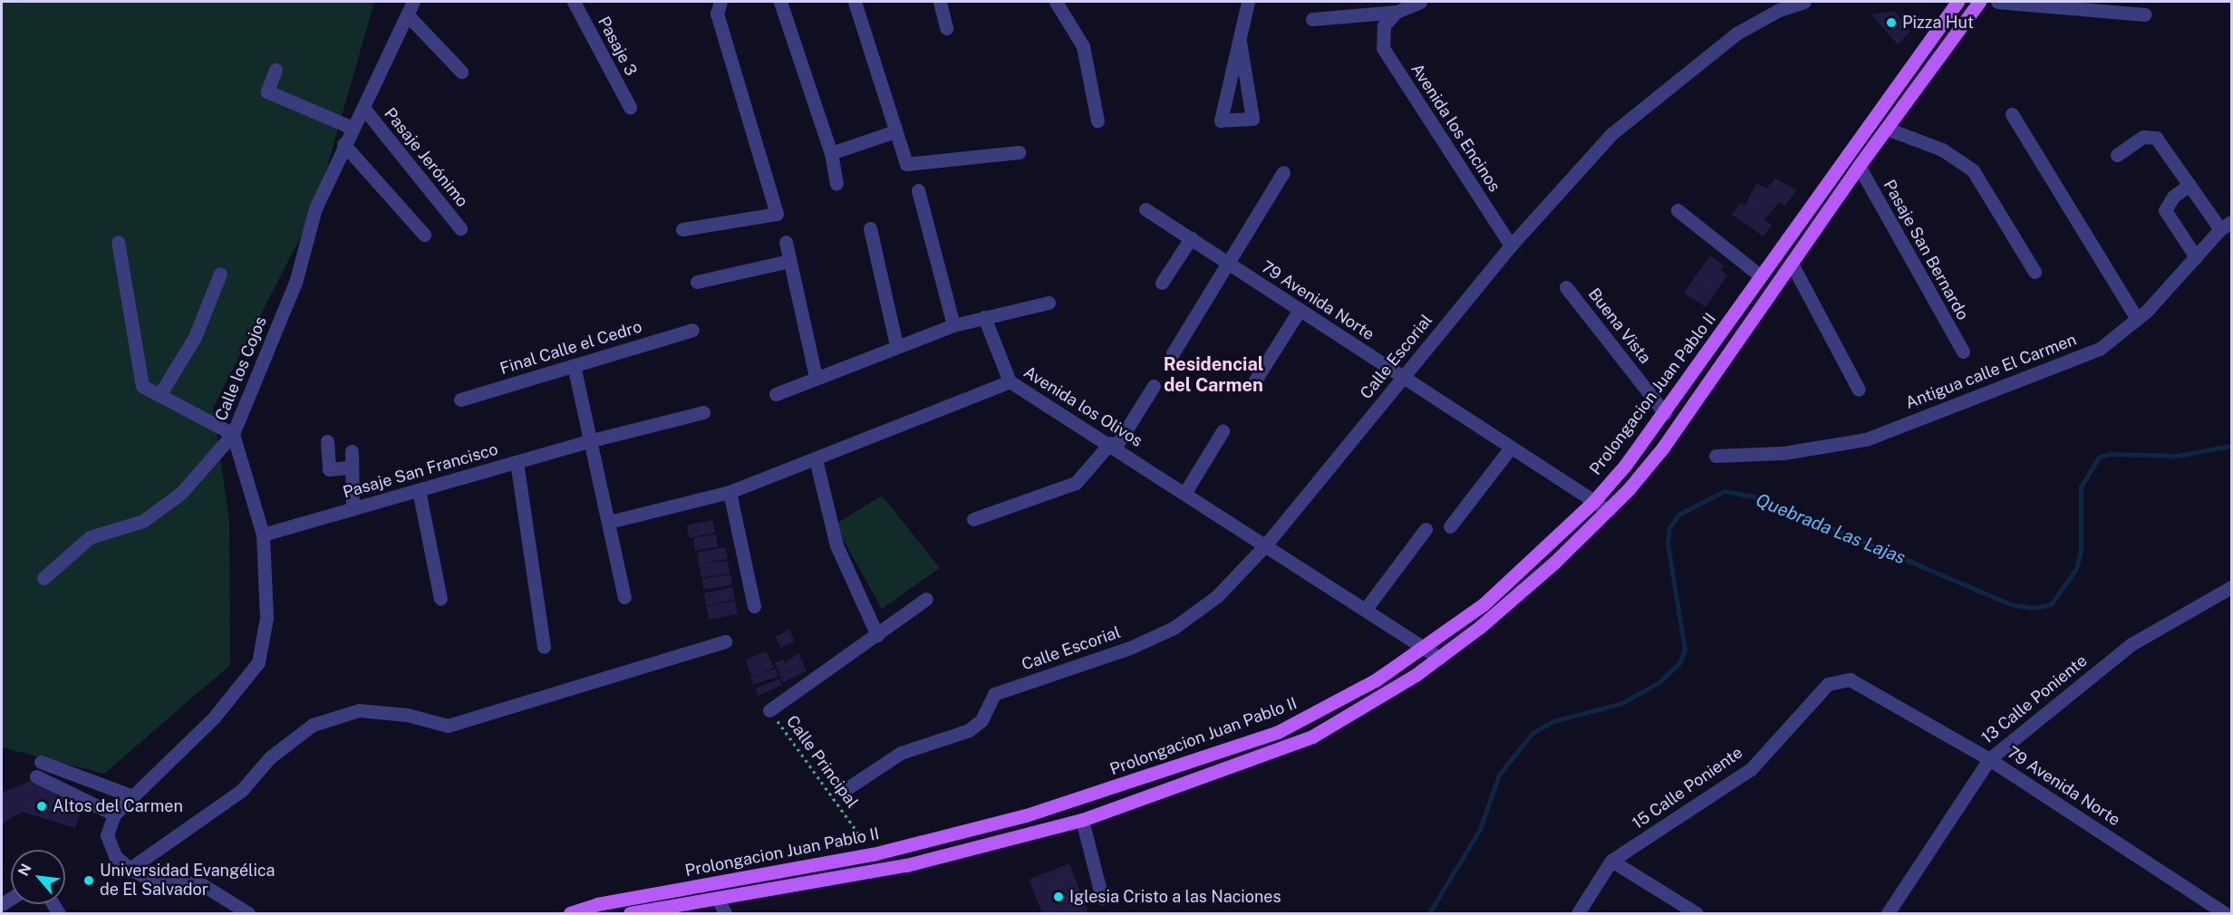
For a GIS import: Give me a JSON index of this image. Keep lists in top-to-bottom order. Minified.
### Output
{"streets":{"main road":["Prolongacion Juan Pablo II"],"street":["Pasaje 3","Avenida los Encinos","Pasaje Jerónimo","Pasaje San Bernardo","79 Avenida Norte","Buena Vista","Final Calle el Cedro","Calle Escorial","Calle los Cojos","Antigua calle El Carmen","Avenida los Olivos","Pasaje San Francisco","13 Calle Poniente","15 Calle Poniente"],"path":["Calle Principal"]},"crossings":[["Avenida los Encinos","Calle Escorial"],["Pasaje Jerónimo","Calle los Cojos"],["Pasaje San Bernardo","Prolongacion Juan Pablo II"],["79 Avenida Norte","Calle Escorial"],["79 Avenida Norte","Prolongacion Juan Pablo II"],["79 Avenida Norte","13 Calle Poniente"],["79 Avenida Norte","15 Calle Poniente"],["Buena Vista","Prolongacion Juan Pablo II"],["Calle Escorial","Avenida los Olivos"],["Calle los Cojos","Pasaje San Francisco"],["Prolongacion Juan Pablo II","Avenida los Olivos"],["Prolongacion Juan Pablo II","Calle Principal"]],"districts":["Residencial del Carmen"],"water":["Quebrada Las Lajas"],"places":["Pizza Hut","Altos del Carmen","Universidad Evangélica de El Salvador","Iglesia Cristo a las Naciones"],"north":"top left"}
